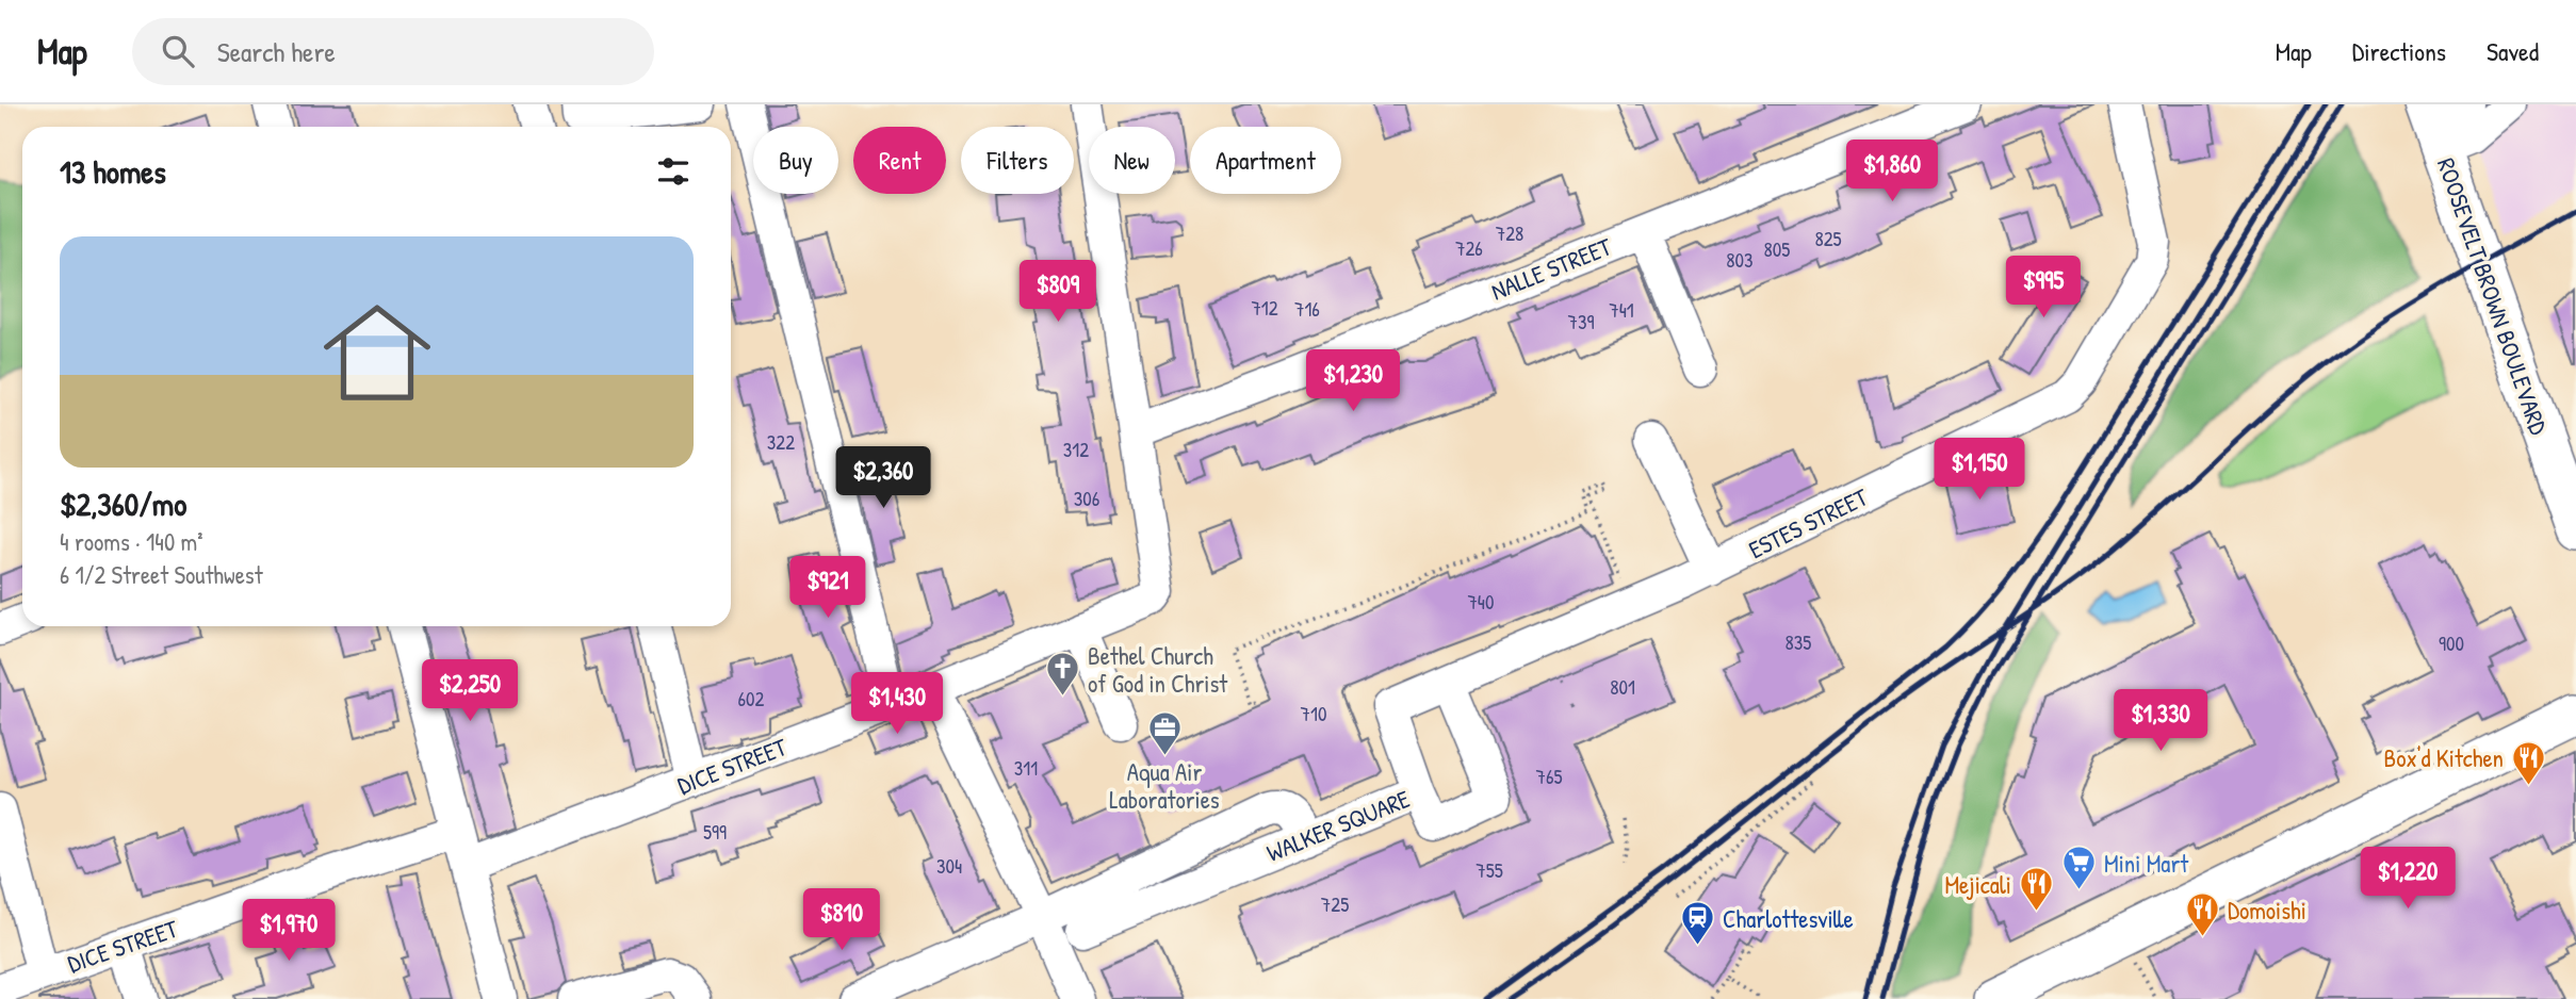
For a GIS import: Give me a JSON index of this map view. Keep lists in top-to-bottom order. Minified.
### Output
{"streets":{"main road":["ROOSEVELT BROWN BOULEVARD"],"street":["NALLE STREET","ESTES STREET","DICE STREET","WALKER SQUARE"]},"crossings":[["NALLE STREET","DICE STREET"],["ESTES STREET","WALKER SQUARE"]],"places":{"church":["Bethel Church of God in Christ"],"office":["Aqua Air Laboratories"],"restaurant":["Box'd Kitchen","Mejicali","Domoishi"],"supermarket":["Mini Mart"],"station":["Charlottesville"]},"house_numbers":["728","825","726","805","803","712","716","741","739","322","312","306","740","835","900","801","602","710","311","765","599","304","755","725"],"page":{"header":"Map","search":"Search here","nav":["Map","Directions","Saved"],"chip":["Buy","Rent","Filters","New","Apartment"],"heading":"13 homes","price":["$1,860","$995","$809","$1,230","$1,150","$2,360","$921","$2,250","$1,430","$1,330","$1,220","$810","$1,970"],"list":[{"name":"$2,360/mo","note":"4 rooms · 140 m² · 6 1/2 Street Southwest"}]}}
